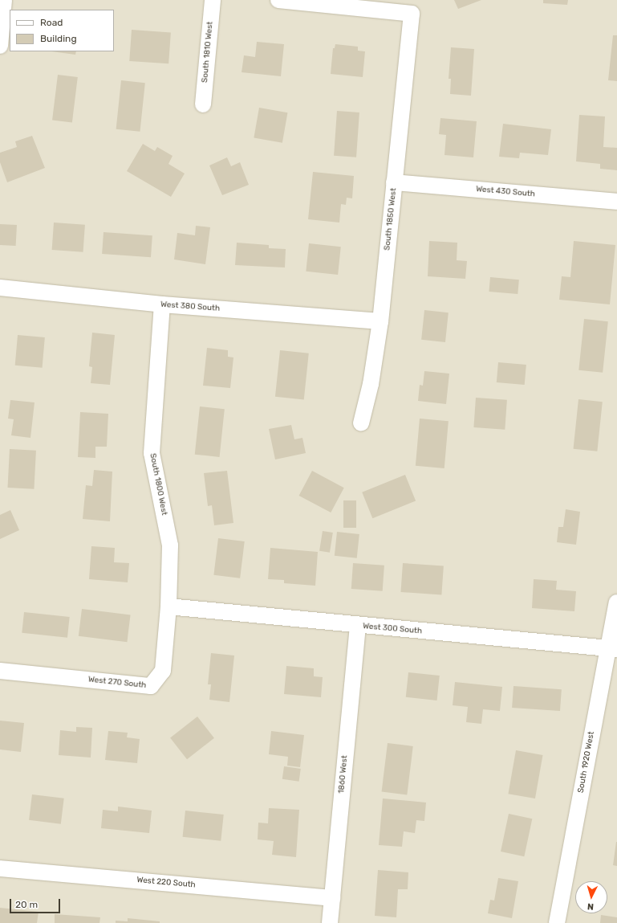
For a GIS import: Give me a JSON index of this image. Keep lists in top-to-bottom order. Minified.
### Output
{"streets":{"street":["South 1810 West","West 430 South","South 1850 West","West 380 South","South 1800 West","West 300 South","West 270 South","South 1920 West","1860 West","West 220 South"]},"crossings":[["West 430 South","South 1850 West"],["South 1850 West","West 380 South"],["West 380 South","South 1800 West"],["South 1800 West","West 300 South"],["South 1800 West","West 270 South"],["West 300 South","West 270 South"],["West 300 South","South 1920 West"],["West 300 South","1860 West"],["1860 West","West 220 South"]],"legend":["Road","Building"],"scale_bar":"20 m","north":"bottom"}
